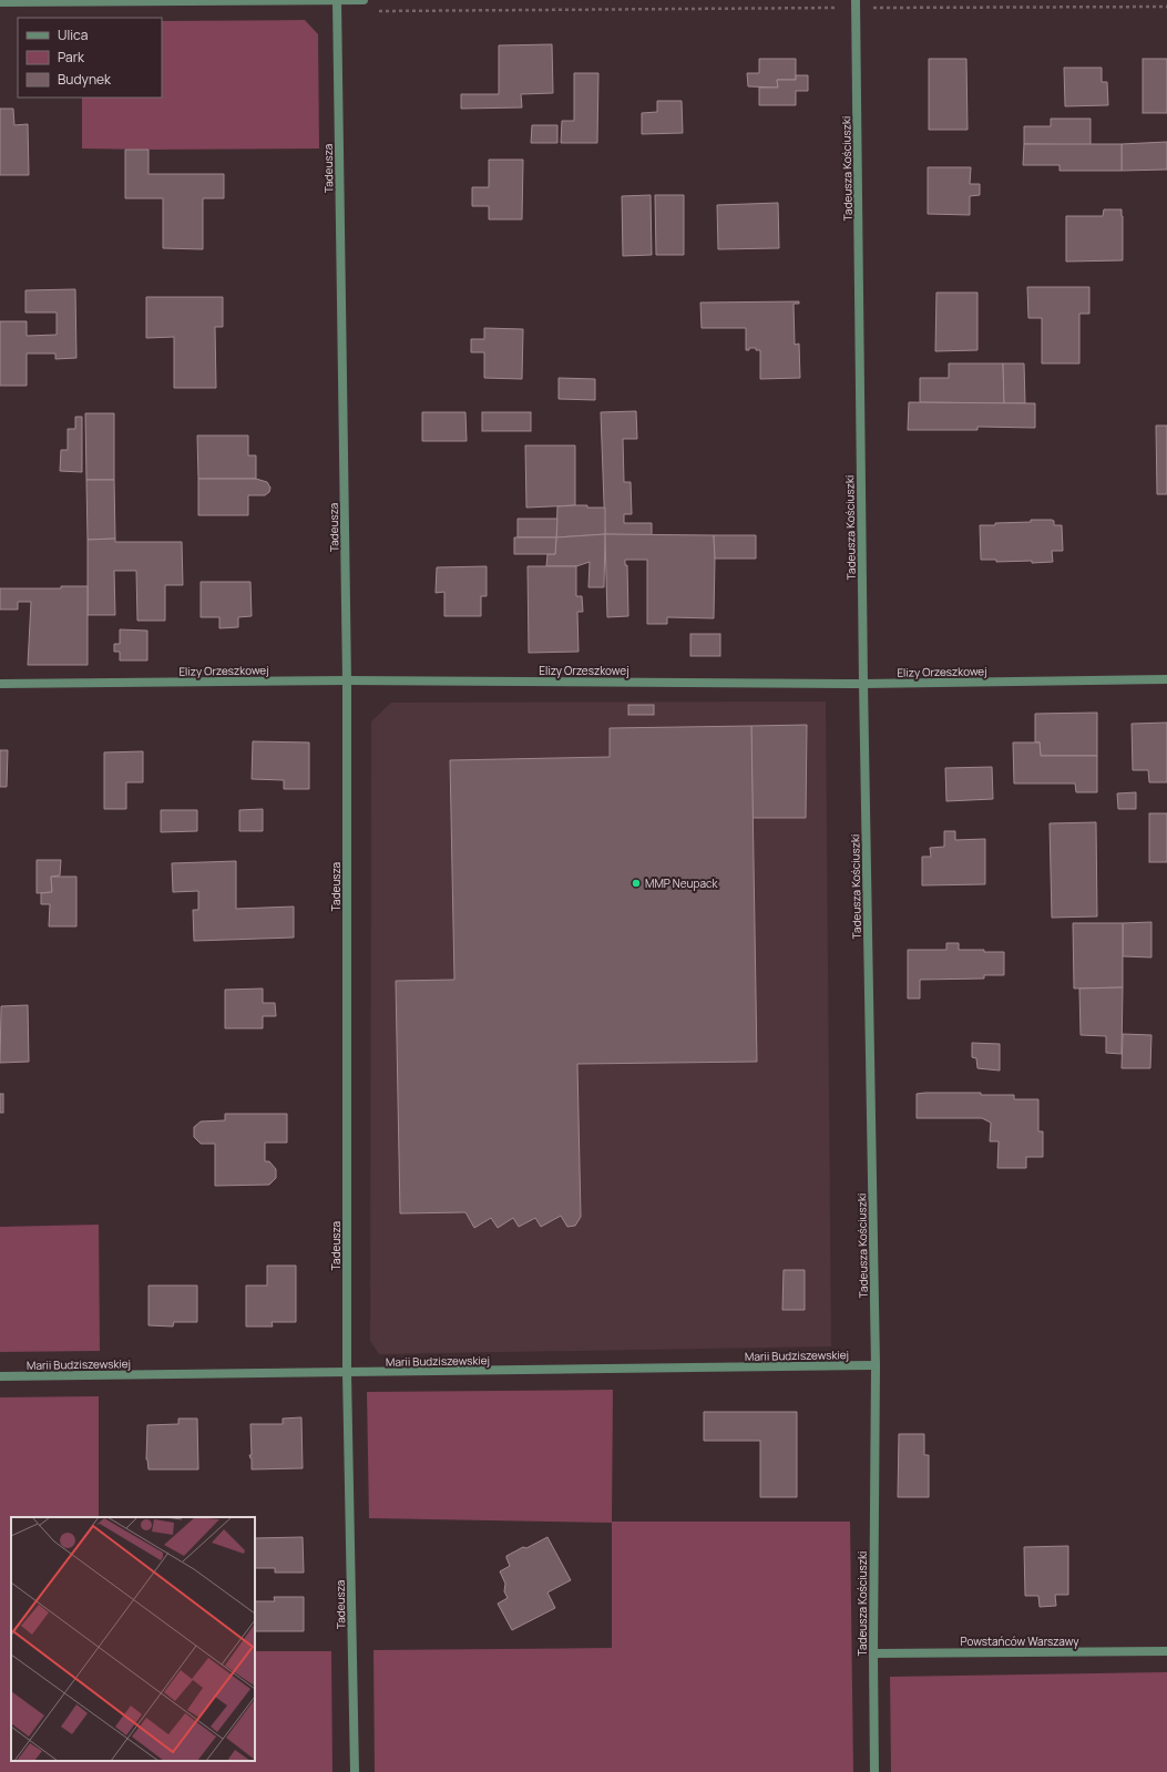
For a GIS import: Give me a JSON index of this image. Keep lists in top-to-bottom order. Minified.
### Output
{"streets":{"street":["Tadeusza","Tadeusza Kościuszki","Elizy Orzeszkowej","Marii Budziszewskiej","Powstańców Warszawy"]},"crossings":[["Tadeusza","Elizy Orzeszkowej"],["Tadeusza","Marii Budziszewskiej"],["Tadeusza Kościuszki","Elizy Orzeszkowej"],["Tadeusza Kościuszki","Marii Budziszewskiej"],["Tadeusza Kościuszki","Powstańców Warszawy"]],"places":["MMP Neupack"],"legend":["Ulica","Park","Budynek"]}
